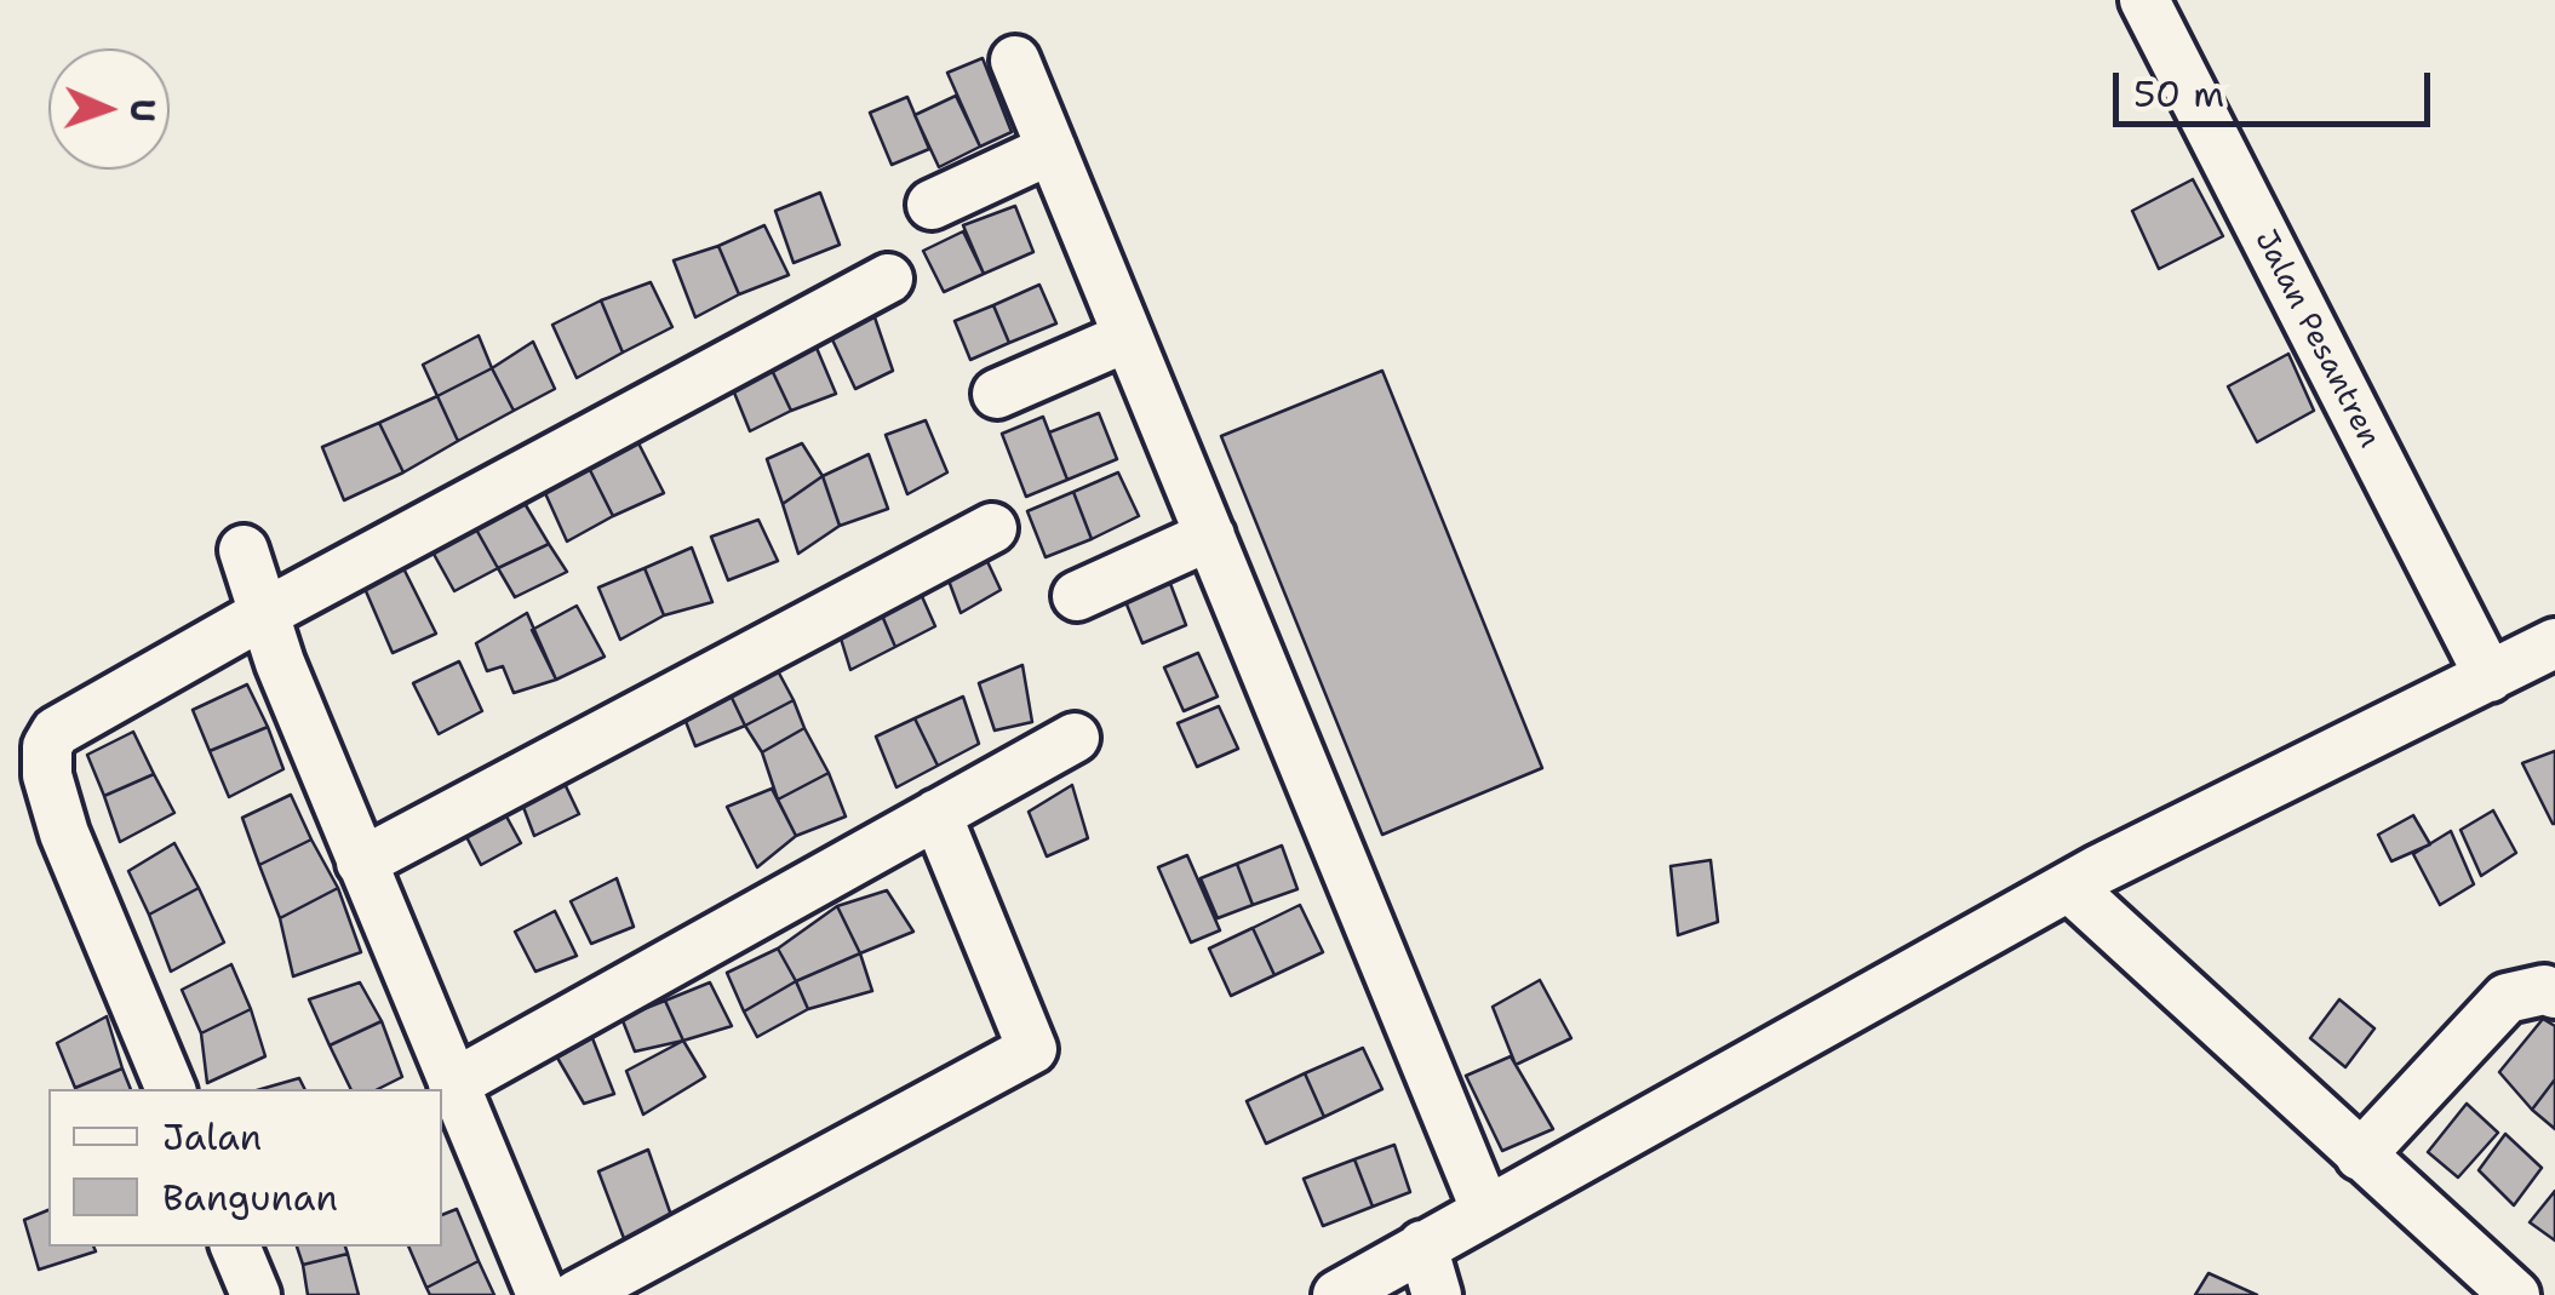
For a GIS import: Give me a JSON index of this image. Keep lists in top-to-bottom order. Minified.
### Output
{"streets":{"street":["Jalan Pesantren"]},"legend":["Jalan","Bangunan"],"scale_bar":"50 m","north":"right"}
